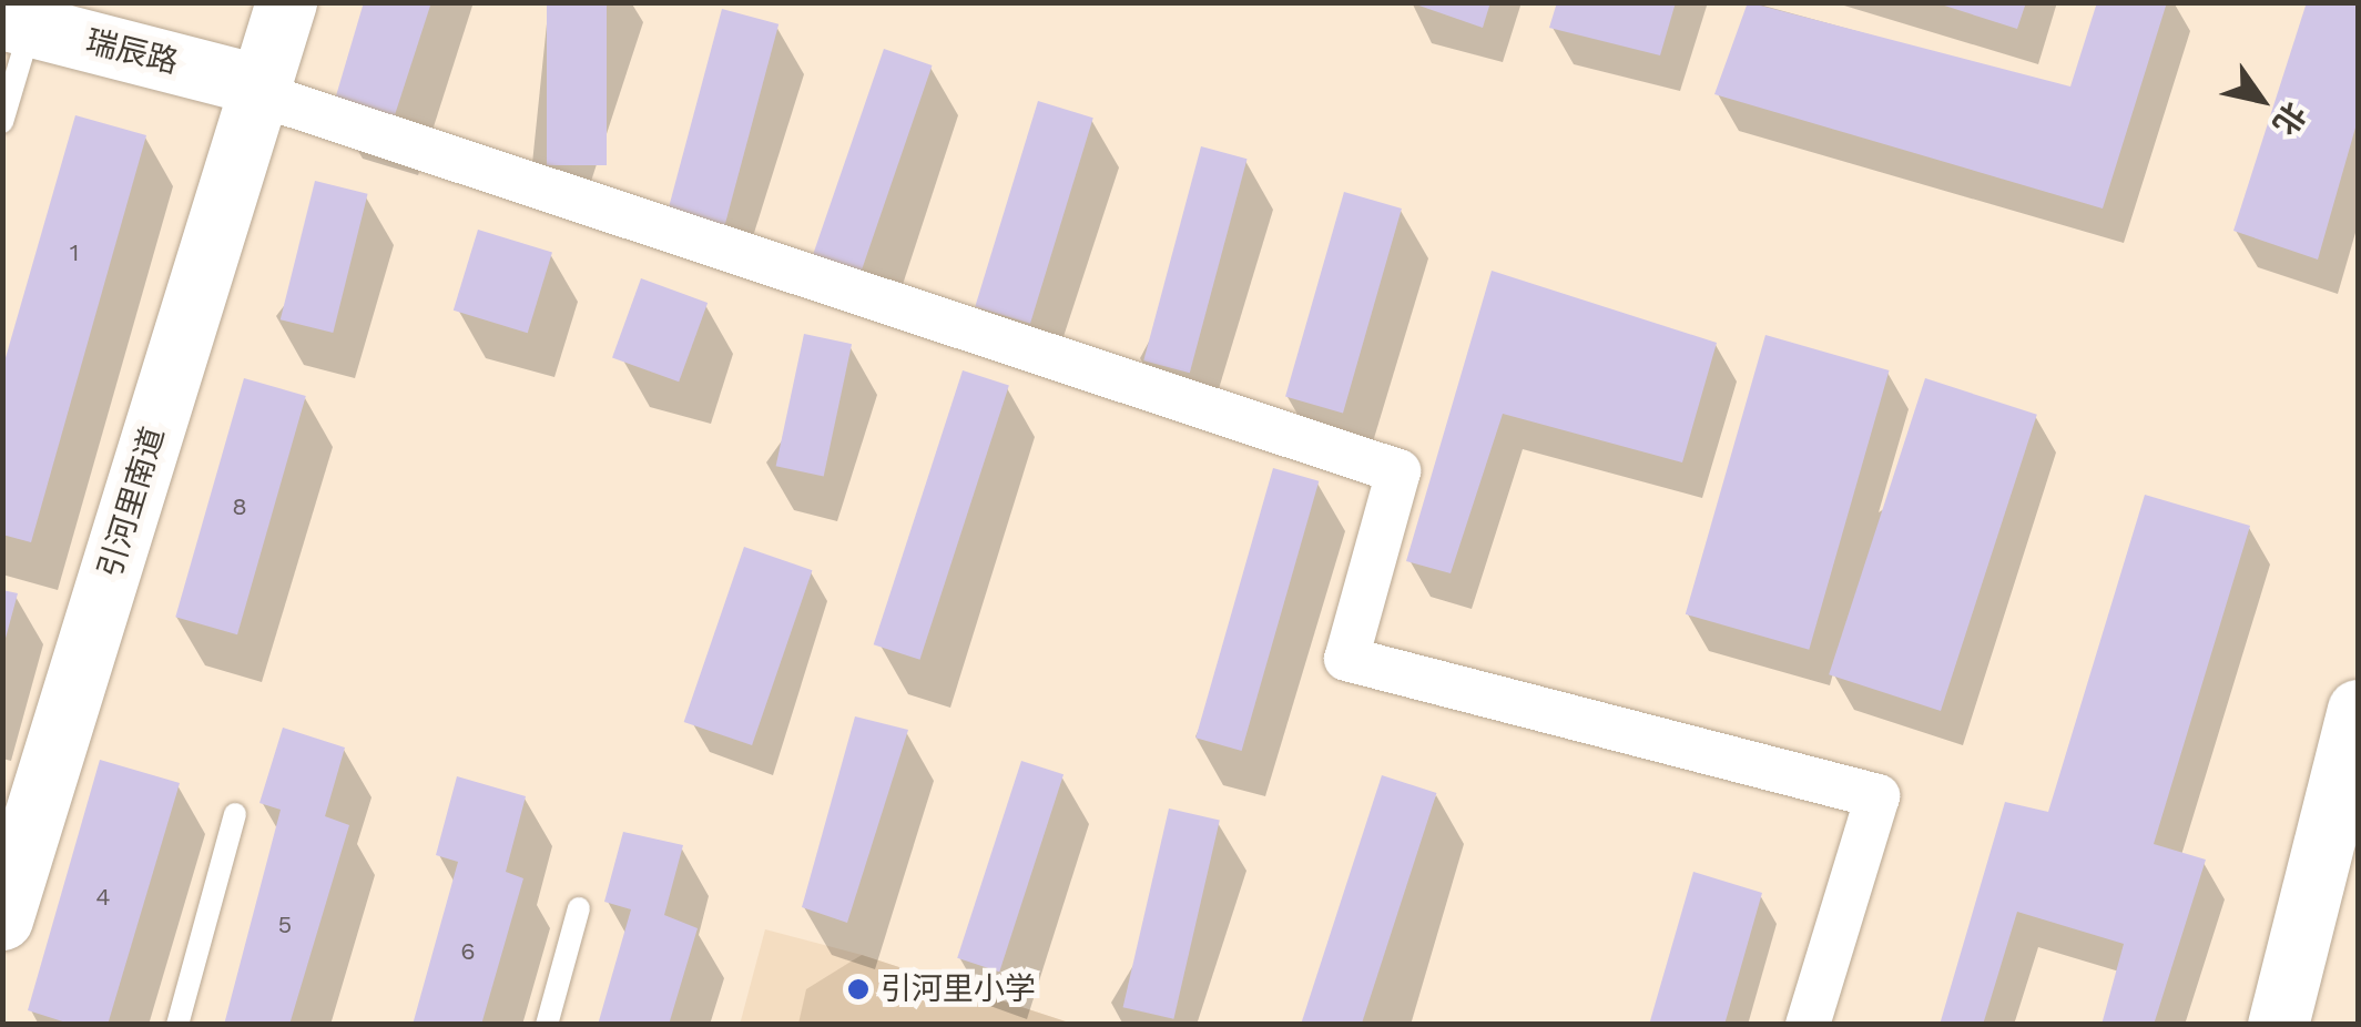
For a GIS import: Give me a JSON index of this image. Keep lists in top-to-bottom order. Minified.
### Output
{"streets":{"street":["瑞辰路","引河里南道"]},"crossings":[["瑞辰路","引河里南道"]],"places":["引河里小学"],"house_numbers":["1","8","4","5","6"],"north":"bottom right"}
